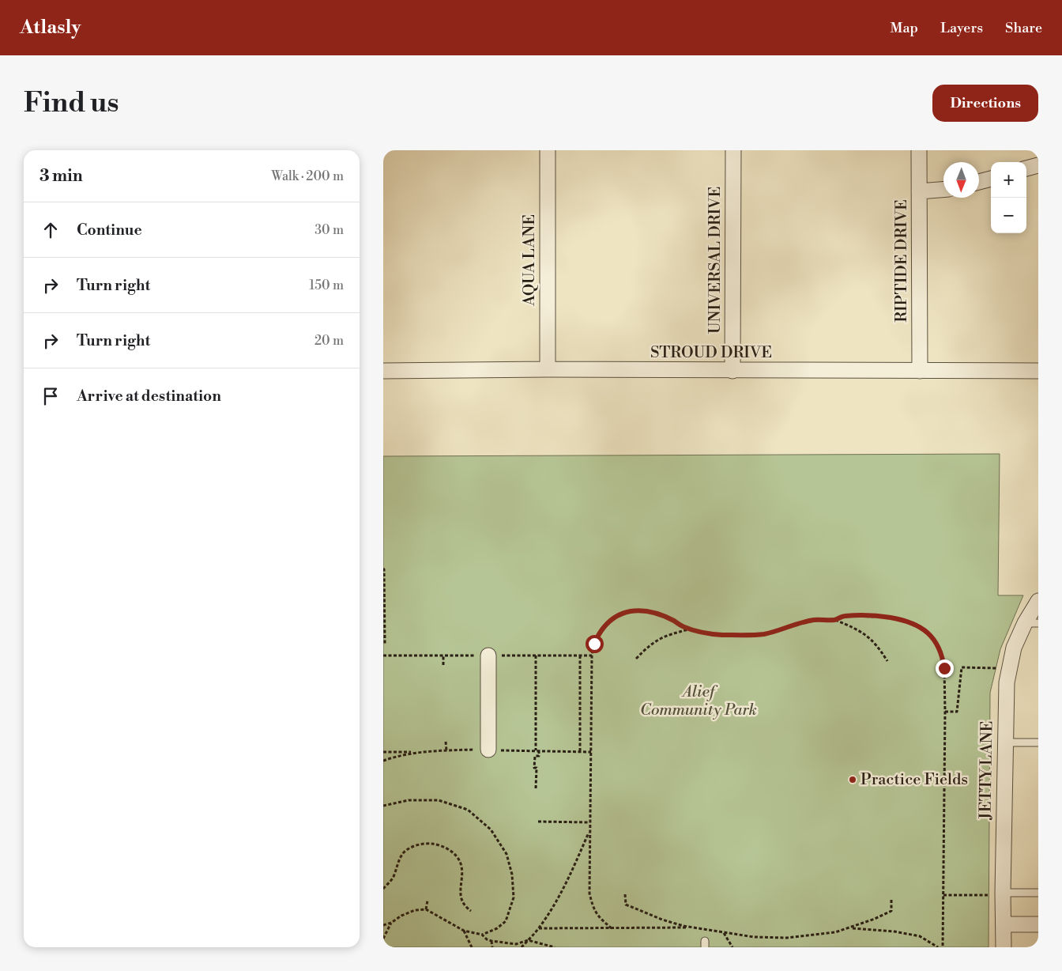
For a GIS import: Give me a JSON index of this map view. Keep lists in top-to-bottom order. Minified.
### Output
{"streets":{"street":["AQUA LANE","UNIVERSAL DRIVE","RIPTIDE DRIVE","STROUD DRIVE","JETTY LANE"]},"crossings":[["AQUA LANE","STROUD DRIVE"],["UNIVERSAL DRIVE","STROUD DRIVE"],["RIPTIDE DRIVE","STROUD DRIVE"]],"parks":["Alief Community Park"],"places":["Practice Fields"],"north":"bottom","page":{"header":"Atlasly","nav":["Map","Layers","Share"],"buttons":"Directions","title":"Find us","heading":["3 min","Walk · 200 m"],"map_buttons":["+","−"],"list":[["Continue","30 m"],["Turn right","150 m"],["Turn right","20 m"],"Arrive at destination"]}}
